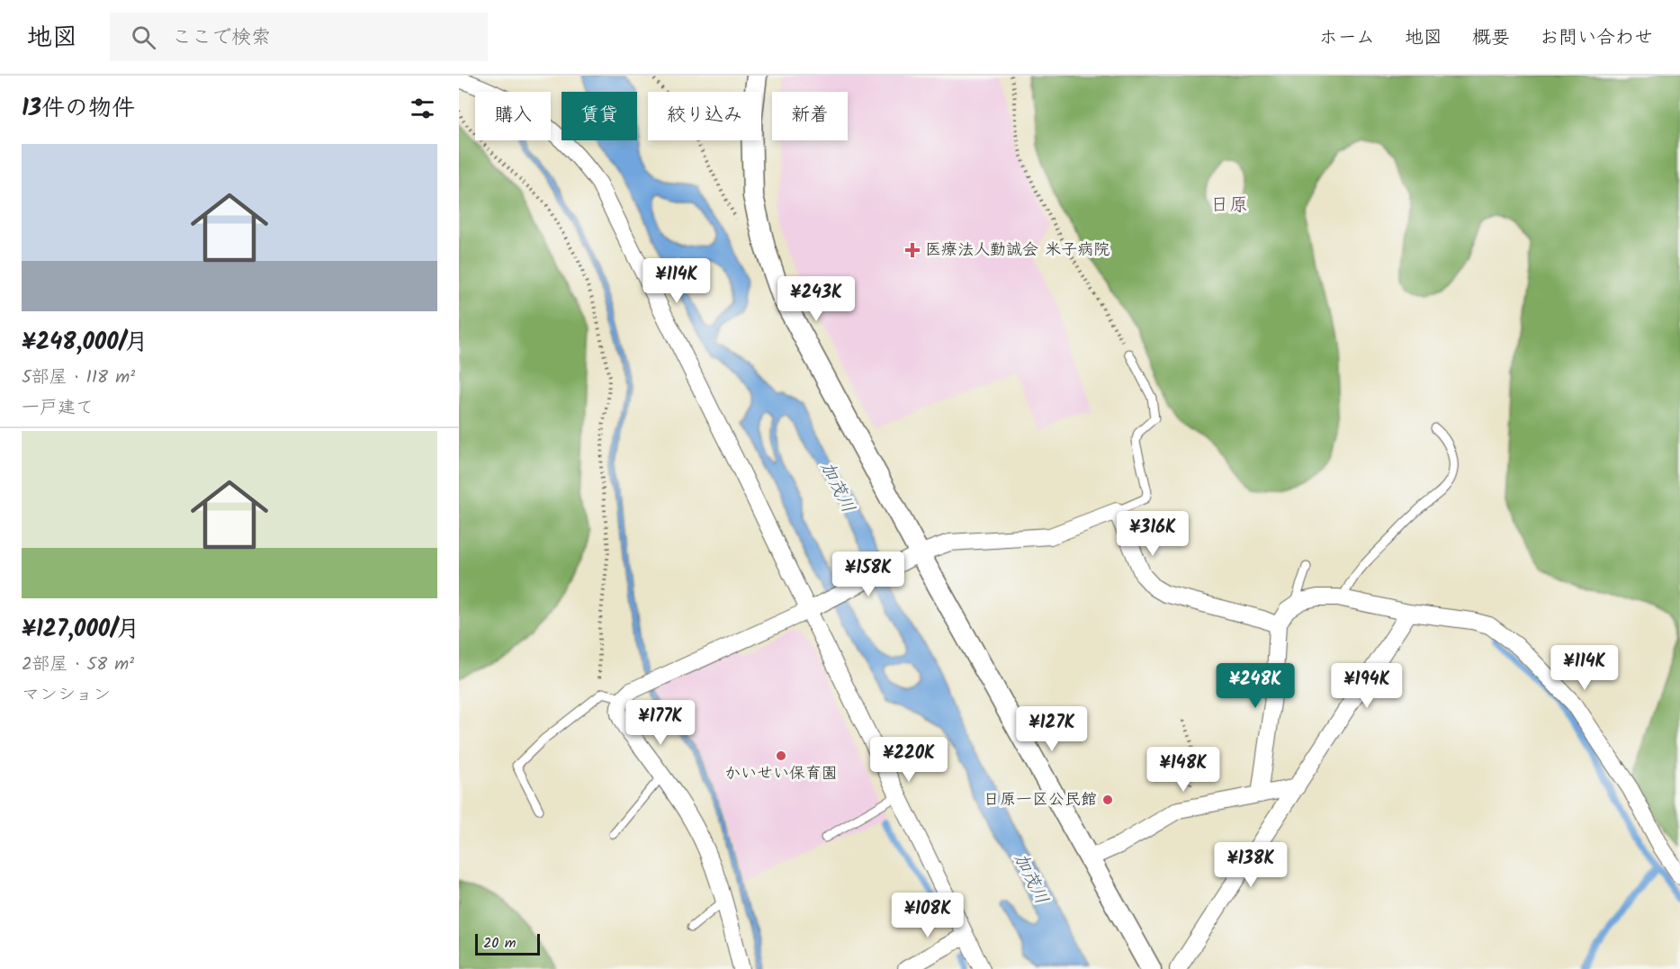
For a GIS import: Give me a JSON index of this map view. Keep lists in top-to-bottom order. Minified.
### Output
{"districts":["日原"],"water":["加茂川"],"places":{"health":["医療法人勤誠会 米子病院"],"other":["かいせい保育園","日原一区公民館"]},"scale_bar":"20 m","page":{"header":"地図","search":"ここで検索","nav":["ホーム","地図","概要","お問い合わせ"],"heading":"13件の物件","chip":["購入","賃貸","絞り込み","新着"],"list":[{"name":"¥248,000/月","note":"5部屋 · 118 m² · 一戸建て"},{"name":"¥127,000/月","note":"2部屋 · 58 m² · マンション"}],"price":["¥114K","¥243K","¥316K","¥158K","¥114K","¥248K","¥194K","¥177K","¥127K","¥220K","¥148K","¥138K","¥108K"],"scale":"20 m"}}
